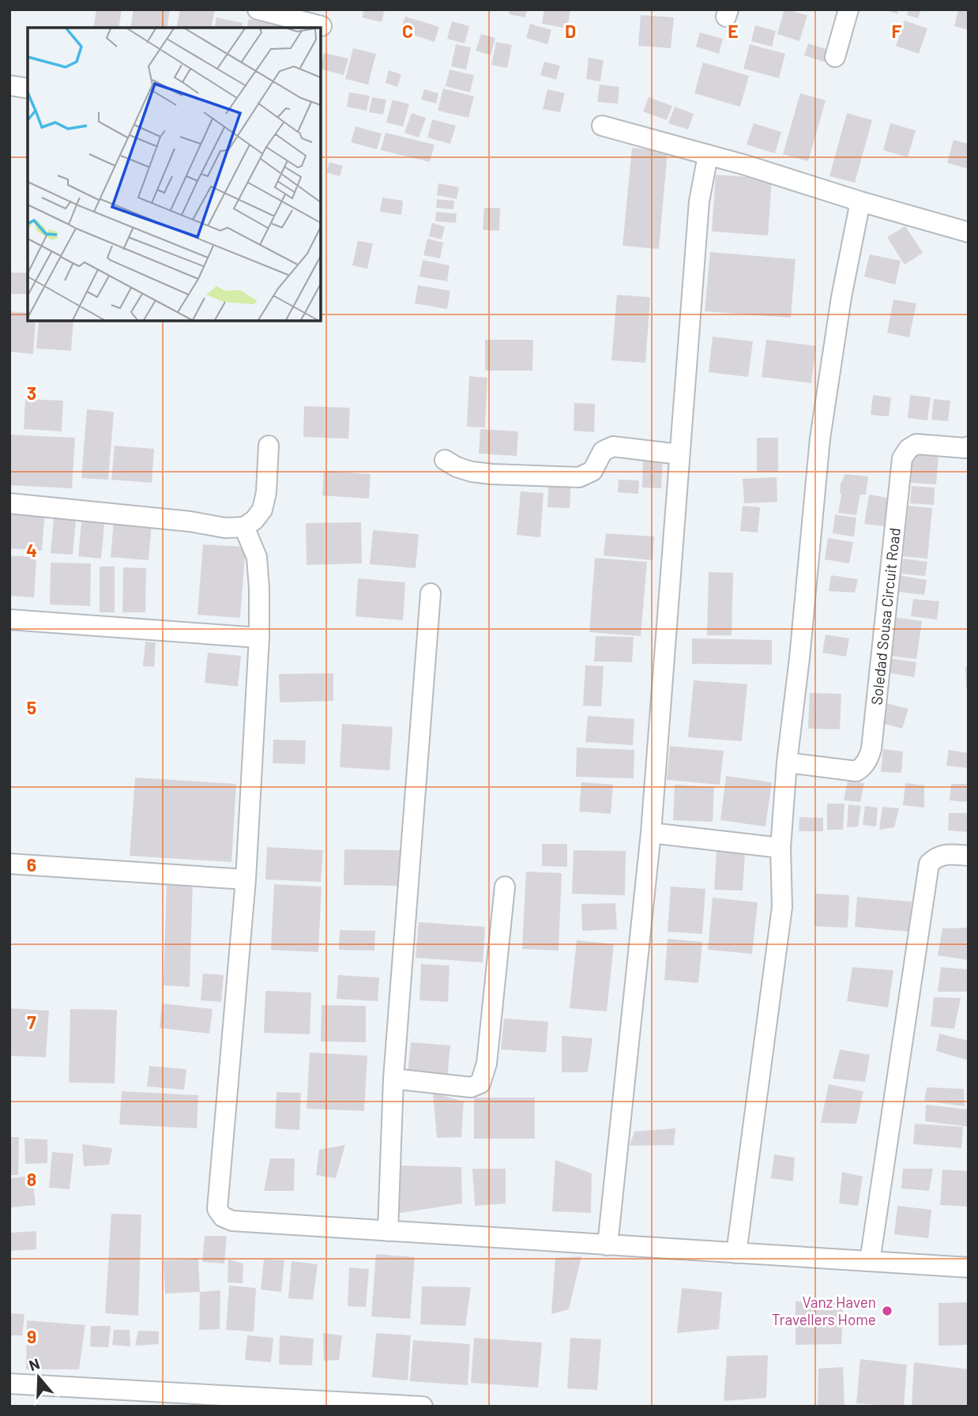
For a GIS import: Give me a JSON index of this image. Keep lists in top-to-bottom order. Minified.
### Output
{"streets":{"street":["Soledad Sousa Circuit Road"]},"places":["Vanz Haven Travellers Home"],"north":"top","grid":{"columns":["C","D","E","F"],"rows":["3","4","5","6","7","8","9"]}}
